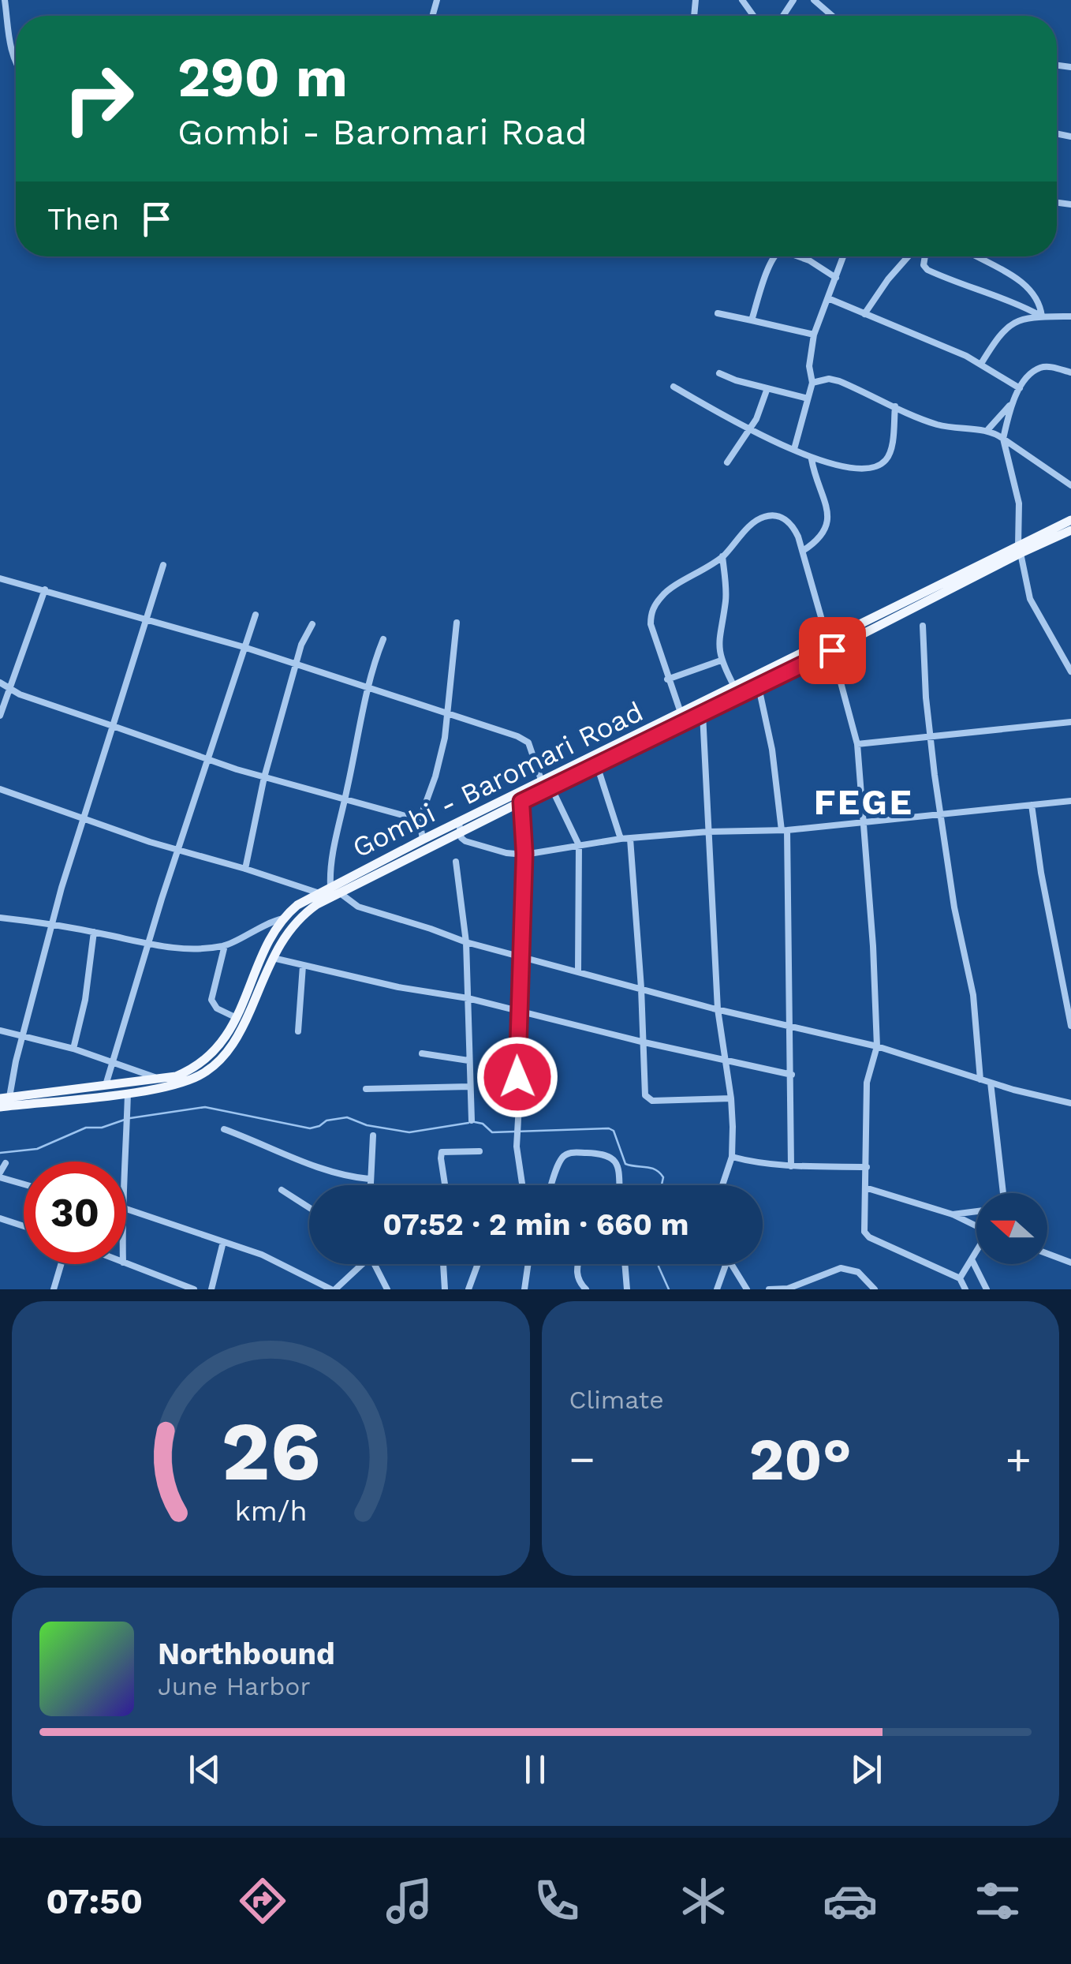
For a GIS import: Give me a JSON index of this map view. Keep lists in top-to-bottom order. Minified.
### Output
{"streets":{"main road":["Gombi - Baromari Road"]},"districts":["FEGE"],"north":"left","page":{"turn":["290 m","Gombi - Baromari Road"],"then":"Then","limit":"30","trip":"07:52 · 2 min · 660 m","tile":"Climate","heat":["−","20°","+"],"song":["Northbound","June Harbor"],"tabs":"07:50","gauge":["26","km/h"]}}
